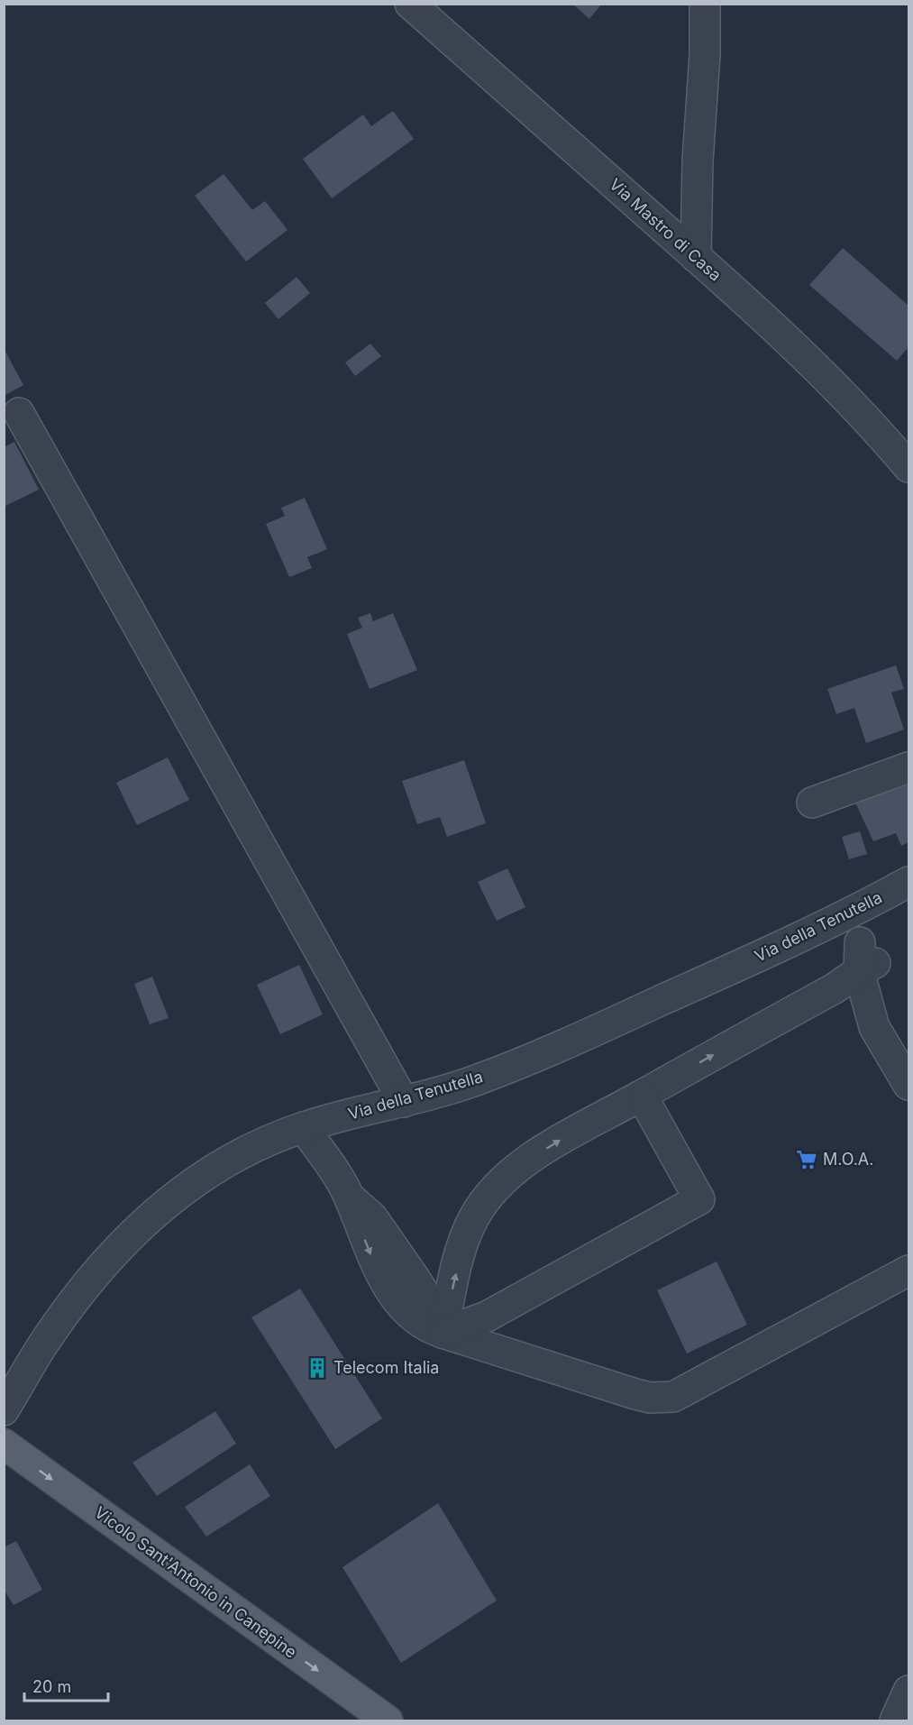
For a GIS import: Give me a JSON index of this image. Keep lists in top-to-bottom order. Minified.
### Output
{"streets":{"main road":["Vicolo Sant'Antonio in Canepine"],"street":["Via Mastro di Casa","Via della Tenutella"]},"one_way":["Vicolo Sant'Antonio in Canepine"],"places":{"supermarket":["M.O.A."],"building":["Telecom Italia"]},"scale_bar":"20 m"}
